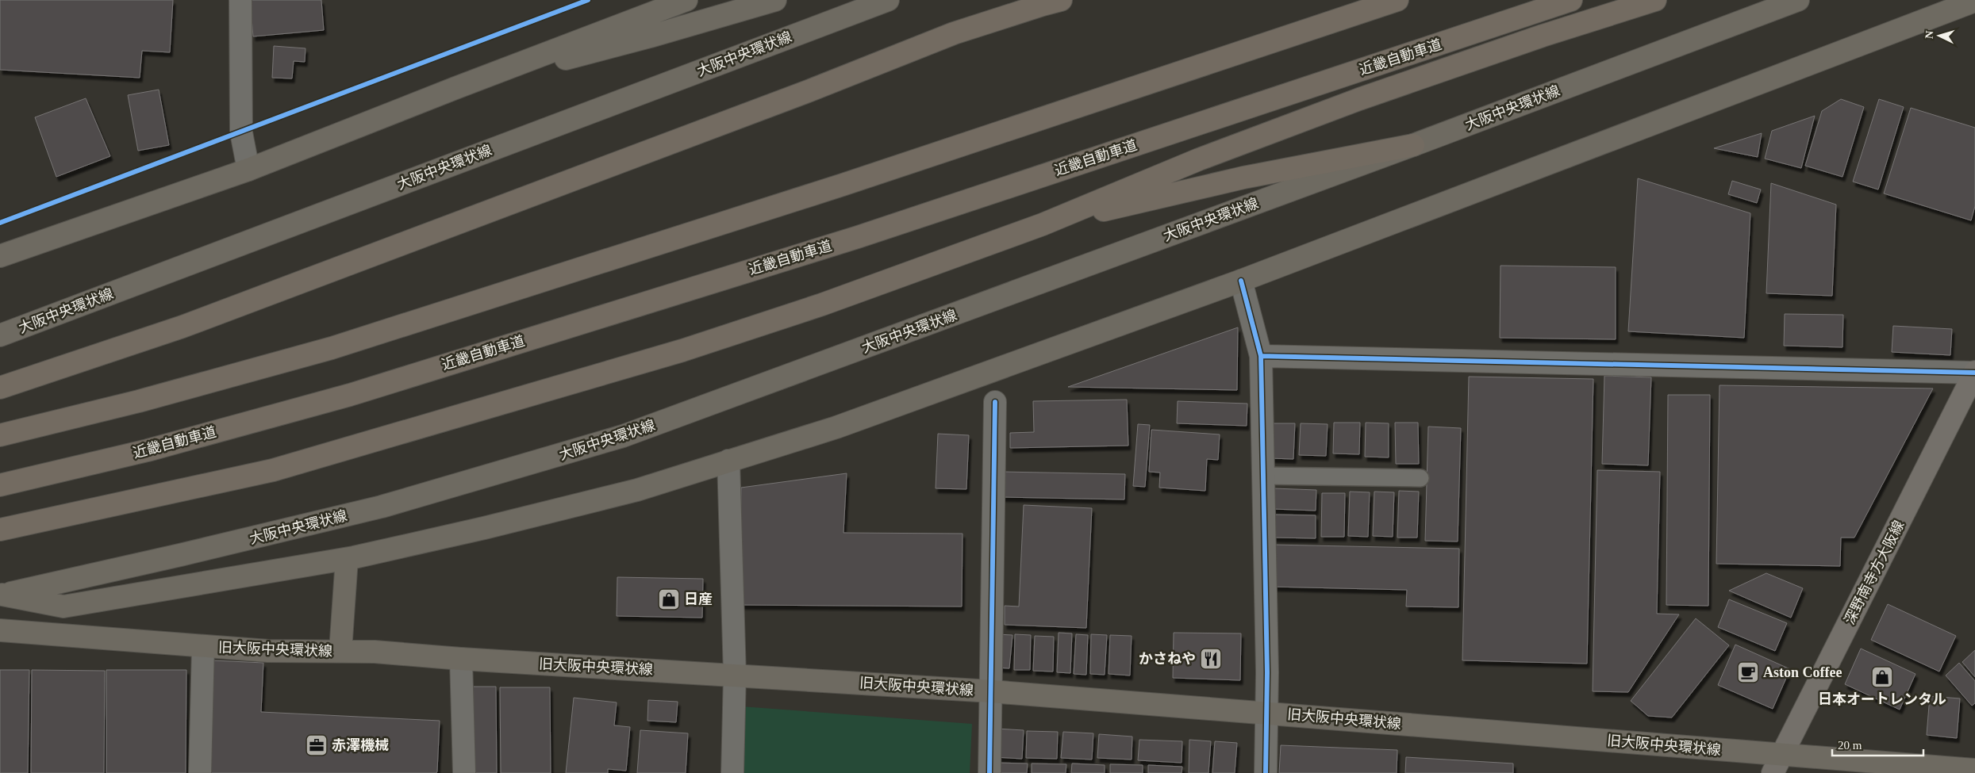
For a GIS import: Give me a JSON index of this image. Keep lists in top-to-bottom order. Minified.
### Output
{"streets":{"highway":["近畿自動車道"],"main road":["大阪中央環状線","深野南寺方大阪線","旧大阪中央環状線"]},"crossings":[["深野南寺方大阪線","旧大阪中央環状線"]],"places":{"shop":["日産","日本オートレンタル"],"restaurant":["かさねや"],"cafe":["Aston Coffee"],"office":["赤澤機械"]},"scale_bar":"20 m","north":"left"}
